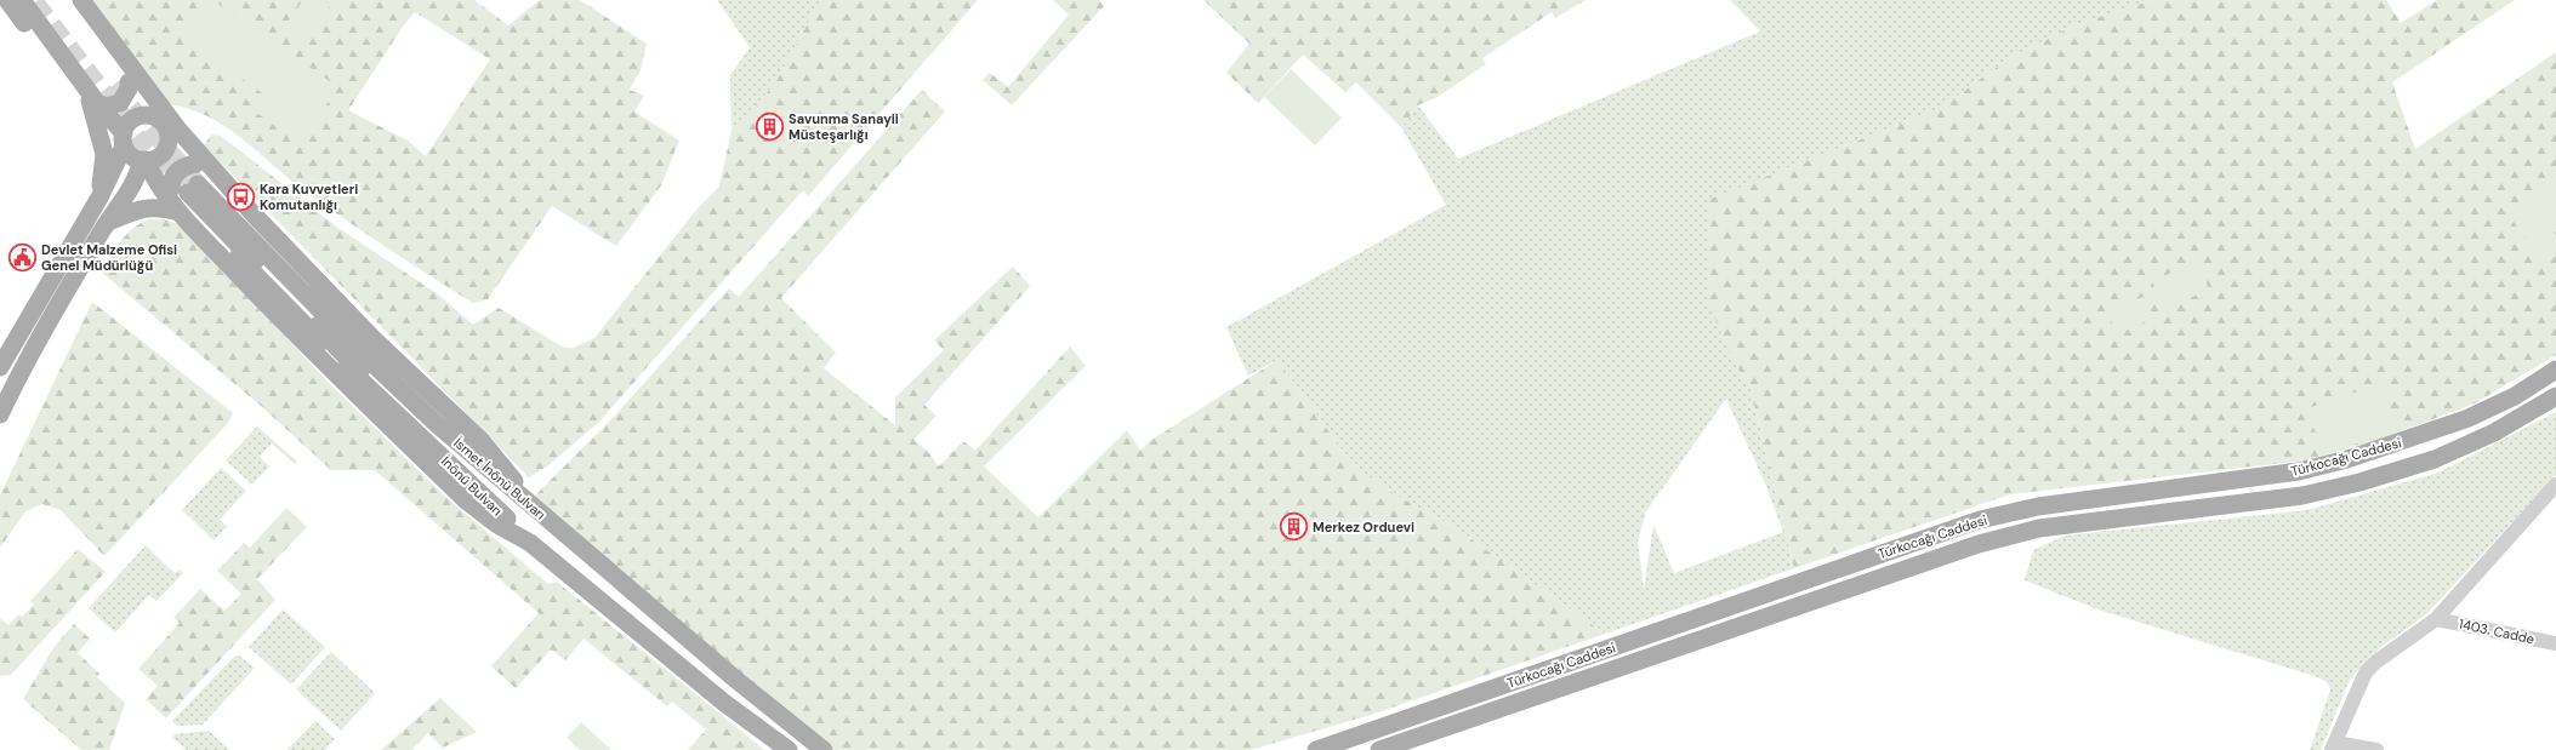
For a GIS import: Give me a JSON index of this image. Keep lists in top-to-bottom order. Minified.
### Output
{"streets":{"main road":["Türkocağı Caddesi","İsmet İnönü Bulvarı","İnönü Bulvarı"],"street":["1403. Cadde"]},"crossings":[["İsmet İnönü Bulvarı","İnönü Bulvarı"]],"places":{"building":["Savunma Sanayii Müsteşarlığı","Merkez Orduevi"],"bus stop":["Kara Kuvvetleri Komutanlığı"],"public building":["Devlet Malzeme Ofisi Genel Müdürlüğü"]}}
